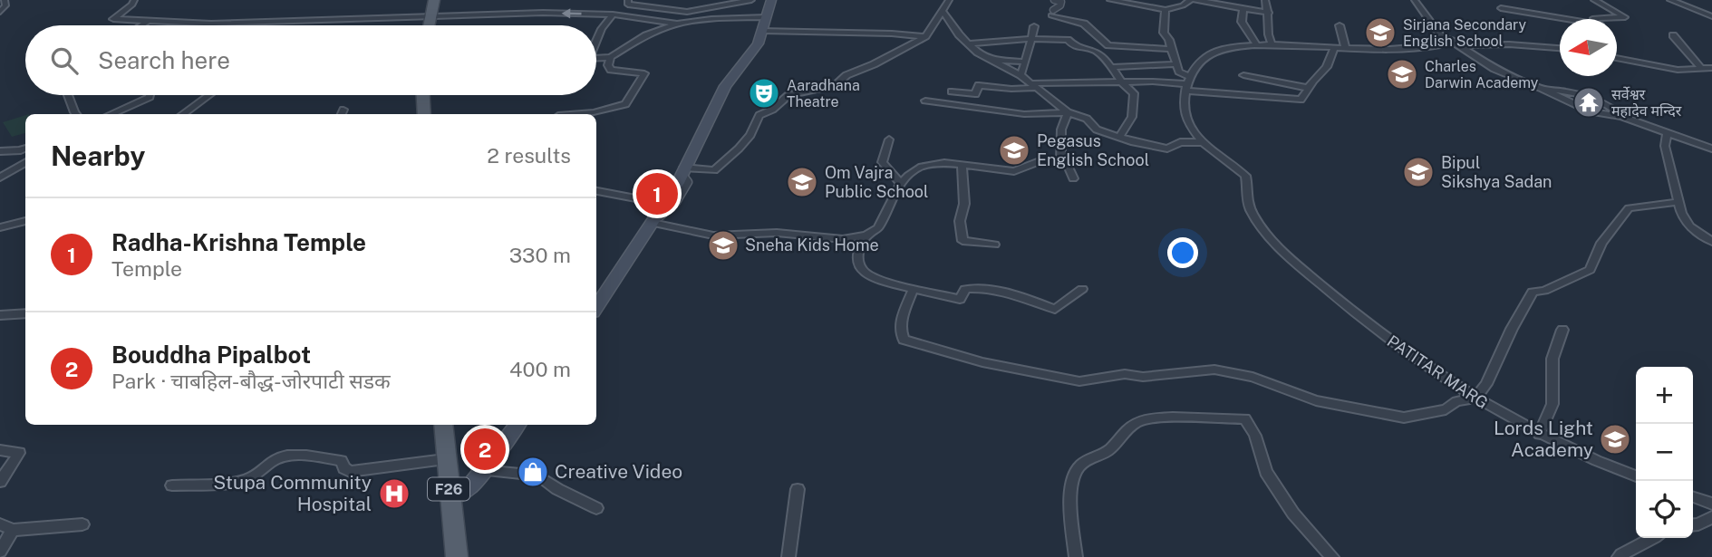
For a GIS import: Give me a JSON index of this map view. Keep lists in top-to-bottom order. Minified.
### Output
{"streets":{"main road":["F26"],"street":["PATITAR MARG"]},"places":{"school or university":["Sirjana Secondary English School","Charles Darwin Academy","Pegasus English School","Bipul Sikshya Sadan","Om Vajra Public School","Sneha Kids Home","Lords Light Academy"],"theatre":["Aaradhana Theatre"],"temple":["सर्वेश्वर महादेव मन्दिर"],"shop":["Creative Video"],"hospital":["Stupa Community Hospital"]},"north":"left","page":{"search":"Search here","heading":["Nearby","2 results"],"pins":["1","2"],"list":[{"mark":"1","name":"Radha-Krishna Temple","note":"Temple","value":"330 m"},{"mark":"2","name":"Bouddha Pipalbot","note":"Park · चाबहिल-बौद्ध-जोरपाटी सडक","value":"400 m"}],"map_buttons":["+","−"]}}
